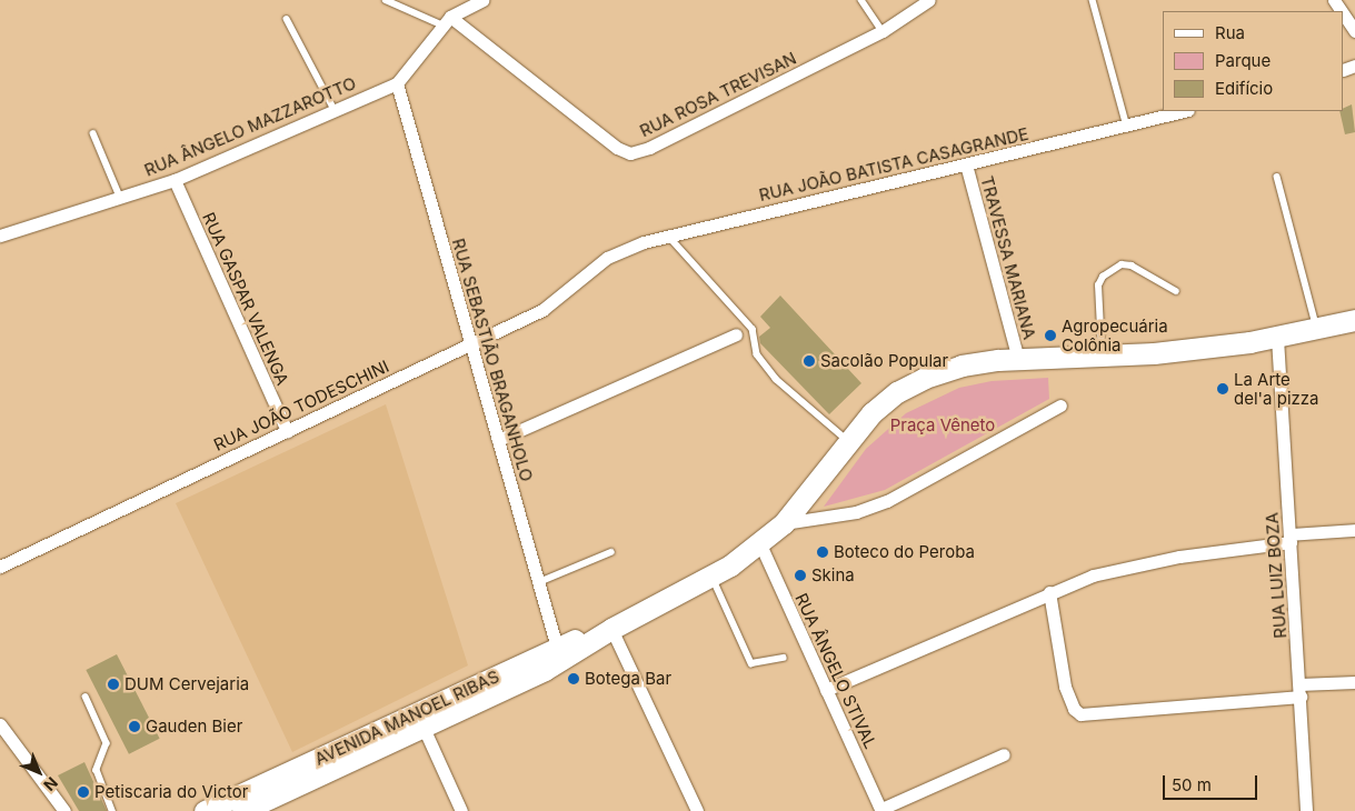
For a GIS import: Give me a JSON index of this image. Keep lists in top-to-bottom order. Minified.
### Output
{"streets":{"main road":["AVENIDA MANOEL RIBAS"],"street":["RUA ROSA TREVISAN","RUA ÂNGELO MAZZAROTTO","RUA JOÃO BATISTA CASAGRANDE","TRAVESSA MARIANA","RUA GASPAR VALENGA","RUA SEBASTIÃO BRAGANHOLO","RUA JOÃO TODESCHINI","RUA LUIZ BOZA","RUA ÂNGELO STIVAL"]},"crossings":[["RUA ROSA TREVISAN","RUA ÂNGELO MAZZAROTTO"],["RUA ÂNGELO MAZZAROTTO","RUA GASPAR VALENGA"],["RUA ÂNGELO MAZZAROTTO","RUA SEBASTIÃO BRAGANHOLO"],["RUA JOÃO BATISTA CASAGRANDE","TRAVESSA MARIANA"],["RUA JOÃO BATISTA CASAGRANDE","RUA JOÃO TODESCHINI"],["TRAVESSA MARIANA","AVENIDA MANOEL RIBAS"],["RUA GASPAR VALENGA","RUA JOÃO TODESCHINI"],["RUA SEBASTIÃO BRAGANHOLO","RUA JOÃO TODESCHINI"],["RUA SEBASTIÃO BRAGANHOLO","AVENIDA MANOEL RIBAS"],["RUA LUIZ BOZA","AVENIDA MANOEL RIBAS"],["RUA ÂNGELO STIVAL","AVENIDA MANOEL RIBAS"]],"parks":["Praça Vêneto"],"places":["Agropecuária Colônia","Sacolão Popular","La Arte del'a pizza","Boteco do Peroba","Skina","Botega Bar","DUM Cervejaria","Gauden Bier","Petiscaria do Victor"],"legend":["Rua","Parque","Edifício"],"scale_bar":"50 m","north":"bottom right"}
